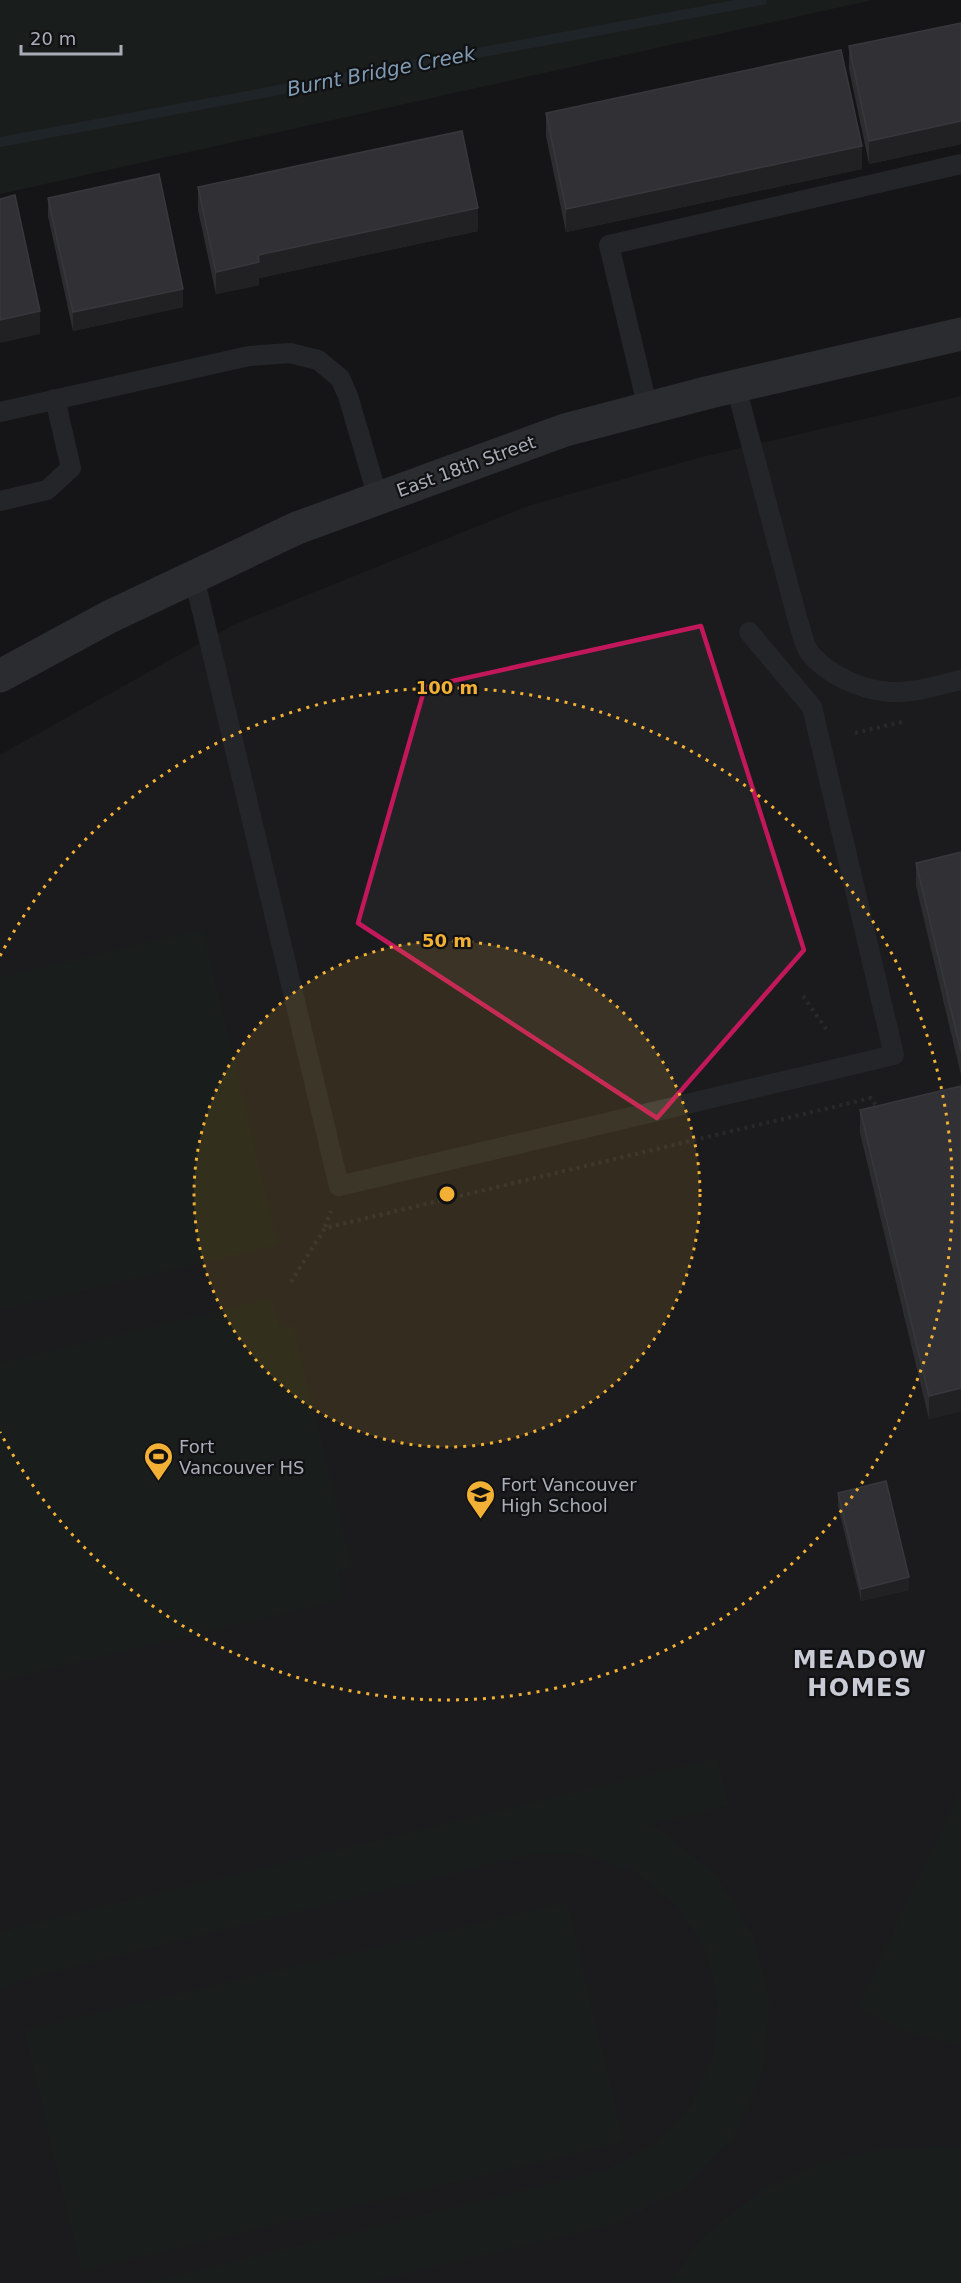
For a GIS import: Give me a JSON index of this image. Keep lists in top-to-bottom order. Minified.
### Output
{"streets":{"street":["East 18th Street"]},"districts":["MEADOW HOMES"],"water":["Burnt Bridge Creek"],"places":{"sports":["Fort Vancouver HS"],"school or university":["Fort Vancouver High School"]},"scale_bar":"20 m","rings":["100 m","50 m"]}
